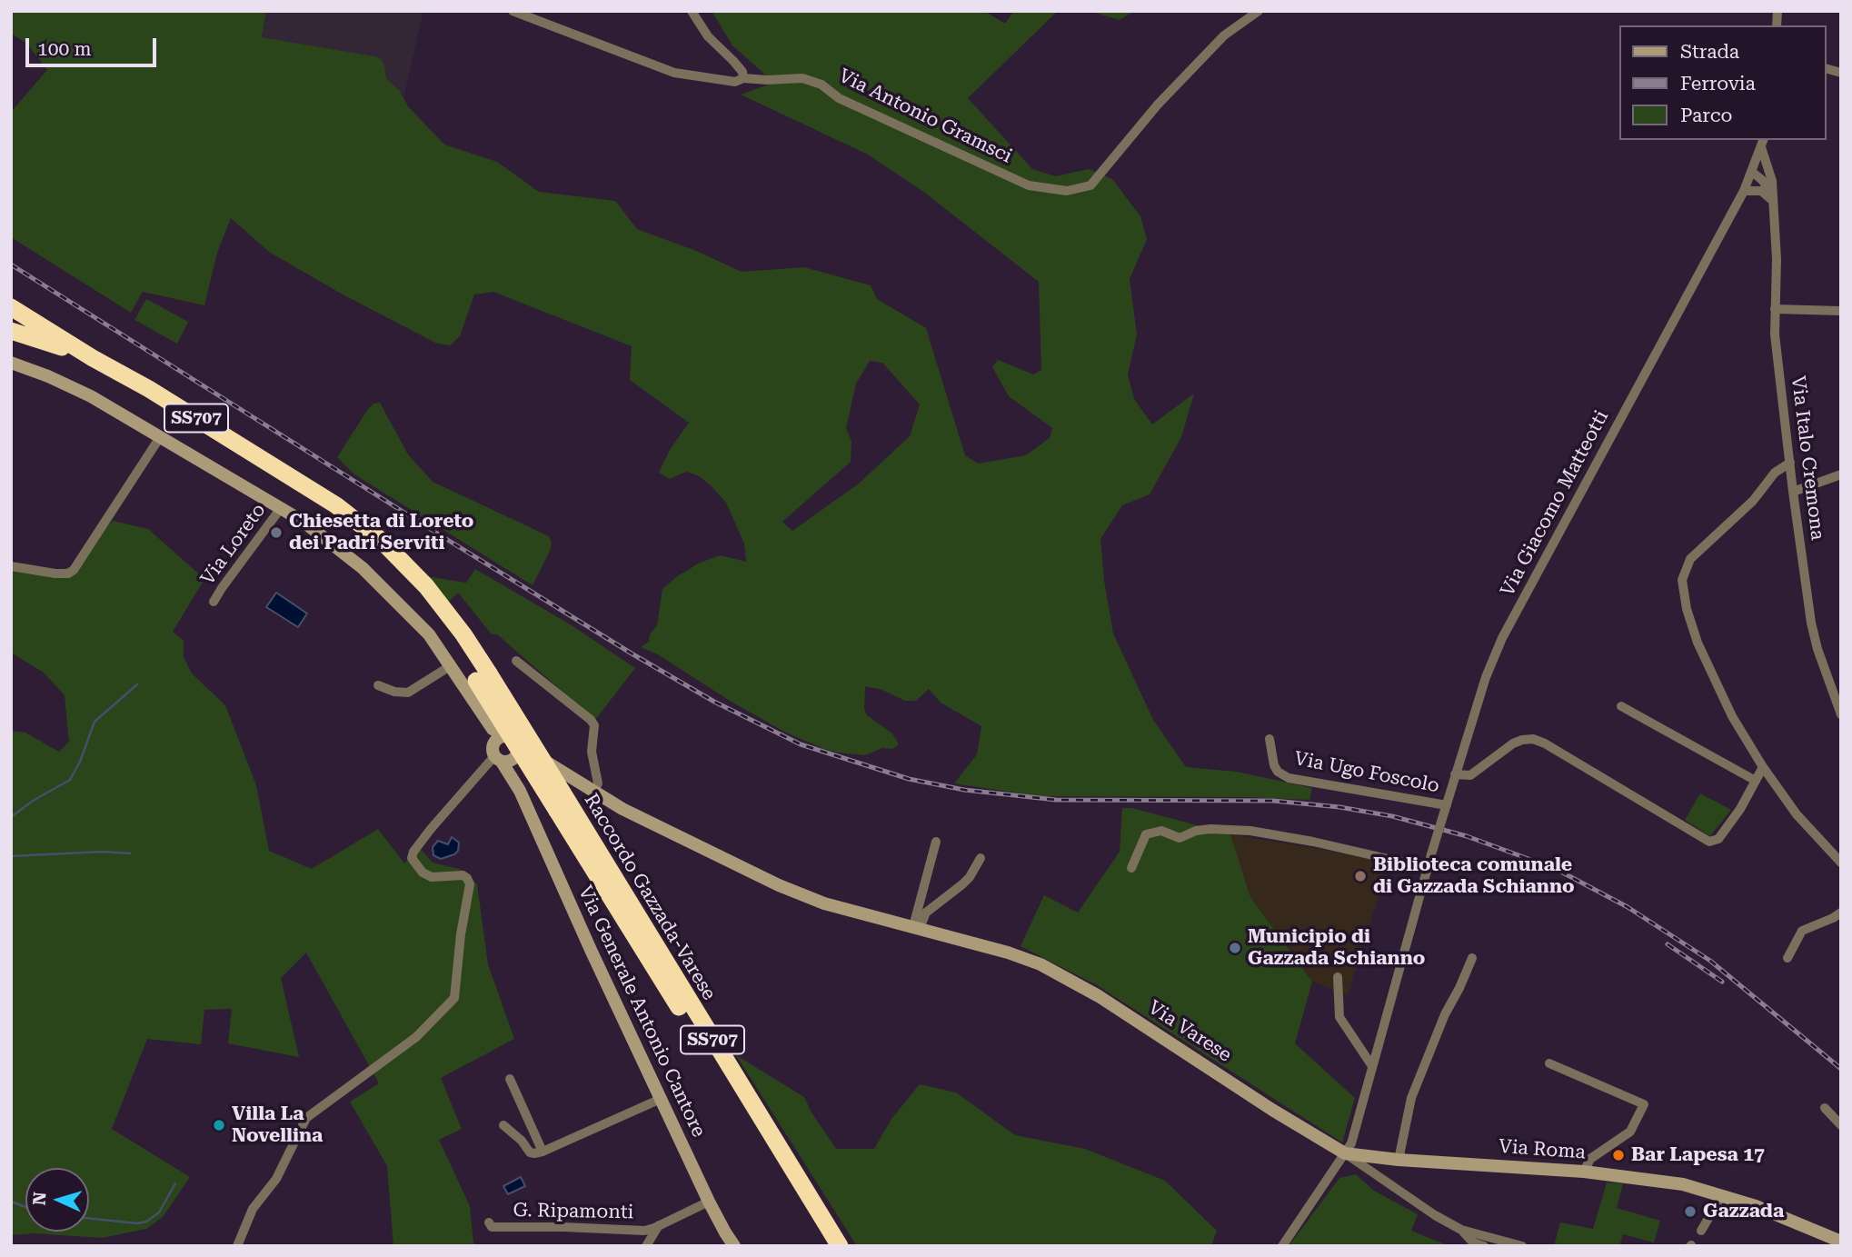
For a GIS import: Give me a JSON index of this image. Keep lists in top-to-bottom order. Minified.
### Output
{"streets":{"highway":["SS707","Raccordo Gazzada-Varese"],"main road":["Via Generale Antonio Cantore","Via Varese","Via Roma"],"street":["Via Antonio Gramsci","Via Italo Cremona","Via Giacomo Matteotti","Via Loreto","Via Ugo Foscolo","G. Ripamonti"]},"crossings":[["Via Italo Cremona","Via Giacomo Matteotti"],["Via Giacomo Matteotti","Via Ugo Foscolo"],["Via Giacomo Matteotti","Via Varese"],["Via Giacomo Matteotti","Via Roma"],["Raccordo Gazzada-Varese","Via Varese"],["Via Generale Antonio Cantore","Via Varese"],["Via Generale Antonio Cantore","G. Ripamonti"],["Via Varese","Via Roma"]],"places":["Chiesetta di Loreto dei Padri Serviti","Biblioteca comunale di Gazzada Schianno","Municipio di Gazzada Schianno","Villa La Novellina","Bar Lapesa 17","Gazzada"],"legend":["Strada","Ferrovia","Parco"],"scale_bar":"100 m","north":"left"}
